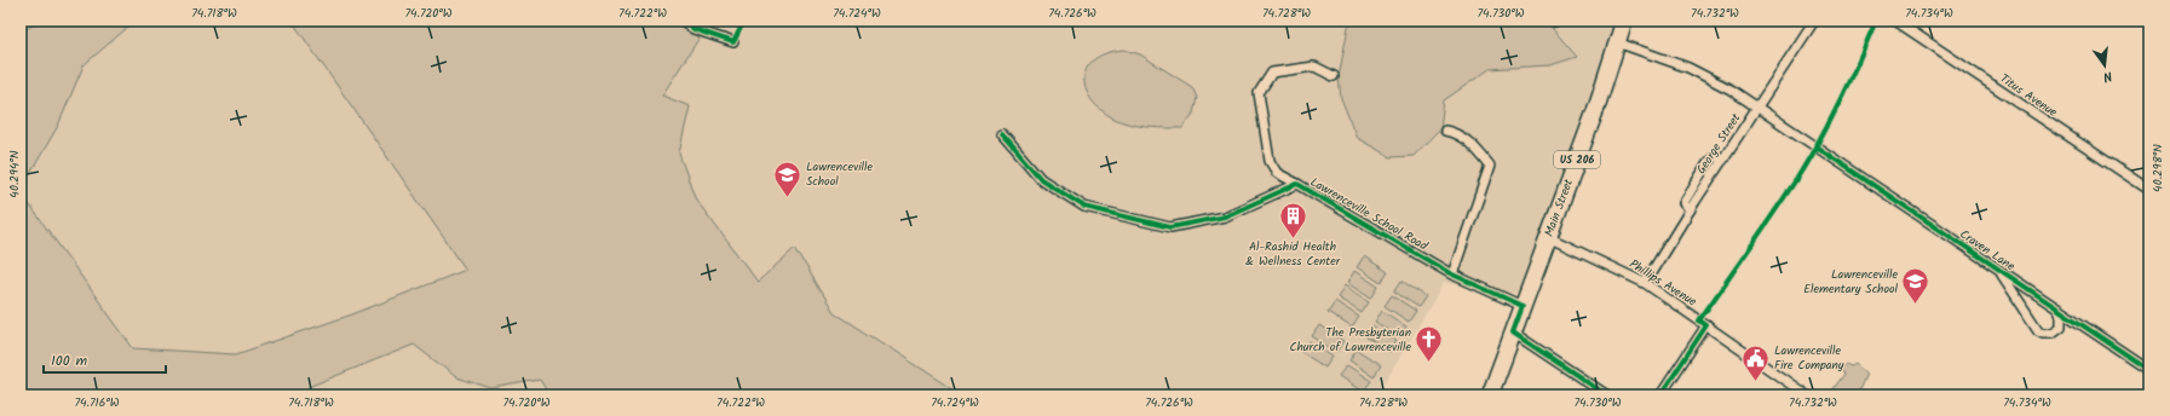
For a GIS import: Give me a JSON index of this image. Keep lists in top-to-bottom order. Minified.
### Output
{"streets":{"highway":["US 206","Main Street"],"street":["Titus Avenue","George Street","Lawrenceville School Road","Craven Lane","Phillips Avenue"]},"crossings":[["George Street","Craven Lane"],["George Street","Phillips Avenue"],["Main Street","Lawrenceville School Road"],["Main Street","Craven Lane"],["Main Street","Phillips Avenue"]],"places":{"school or university":["Lawrenceville School","Lawrenceville Elementary School"],"building":["Al-Rashid Health & Wellness Center"],"church":["The Presbyterian Church of Lawrenceville"],"public building":["Lawrenceville Fire Company"]},"scale_bar":"100 m","north":"bottom","coordinates":["74.718°W","74.720°W","74.722°W","74.724°W","74.726°W","74.728°W","74.730°W","74.732°W","74.734°W","40.298°N","40.294°N","74.716°W"]}
